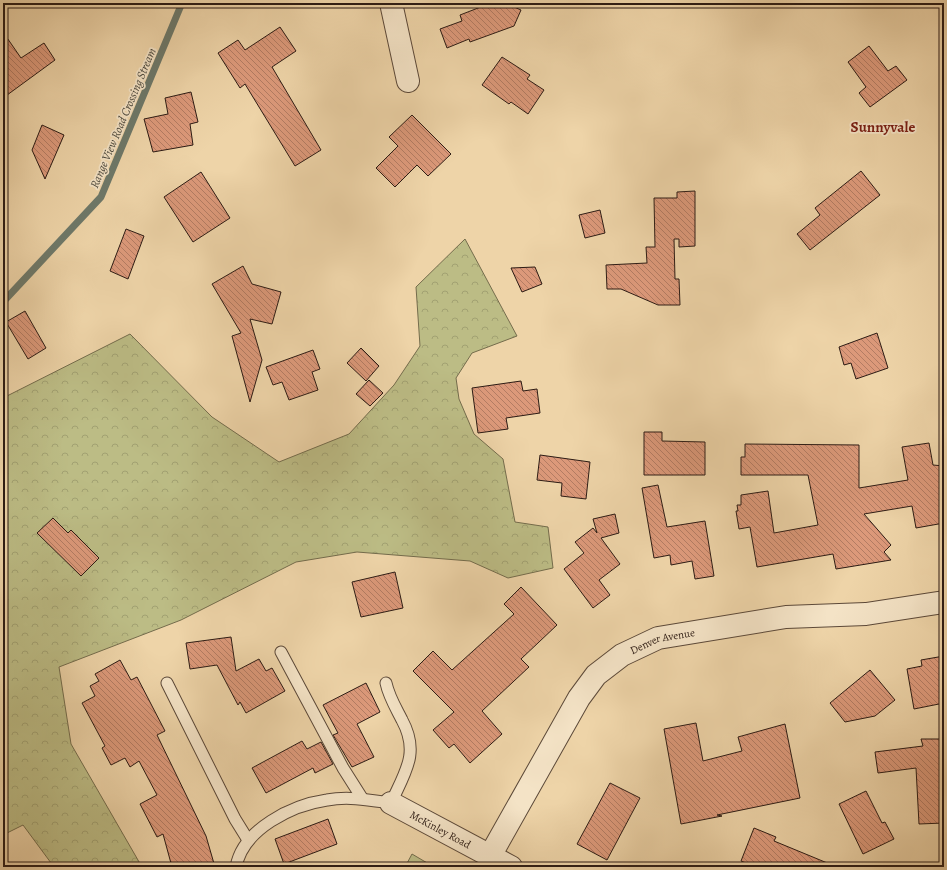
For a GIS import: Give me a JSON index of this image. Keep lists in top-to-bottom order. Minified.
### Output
{"streets":{"street":["Denver Avenue","McKinley Road"]},"crossings":[["Denver Avenue","McKinley Road"]],"districts":["Sunnyvale"],"water":["Range View Road Crossing Stream"]}
